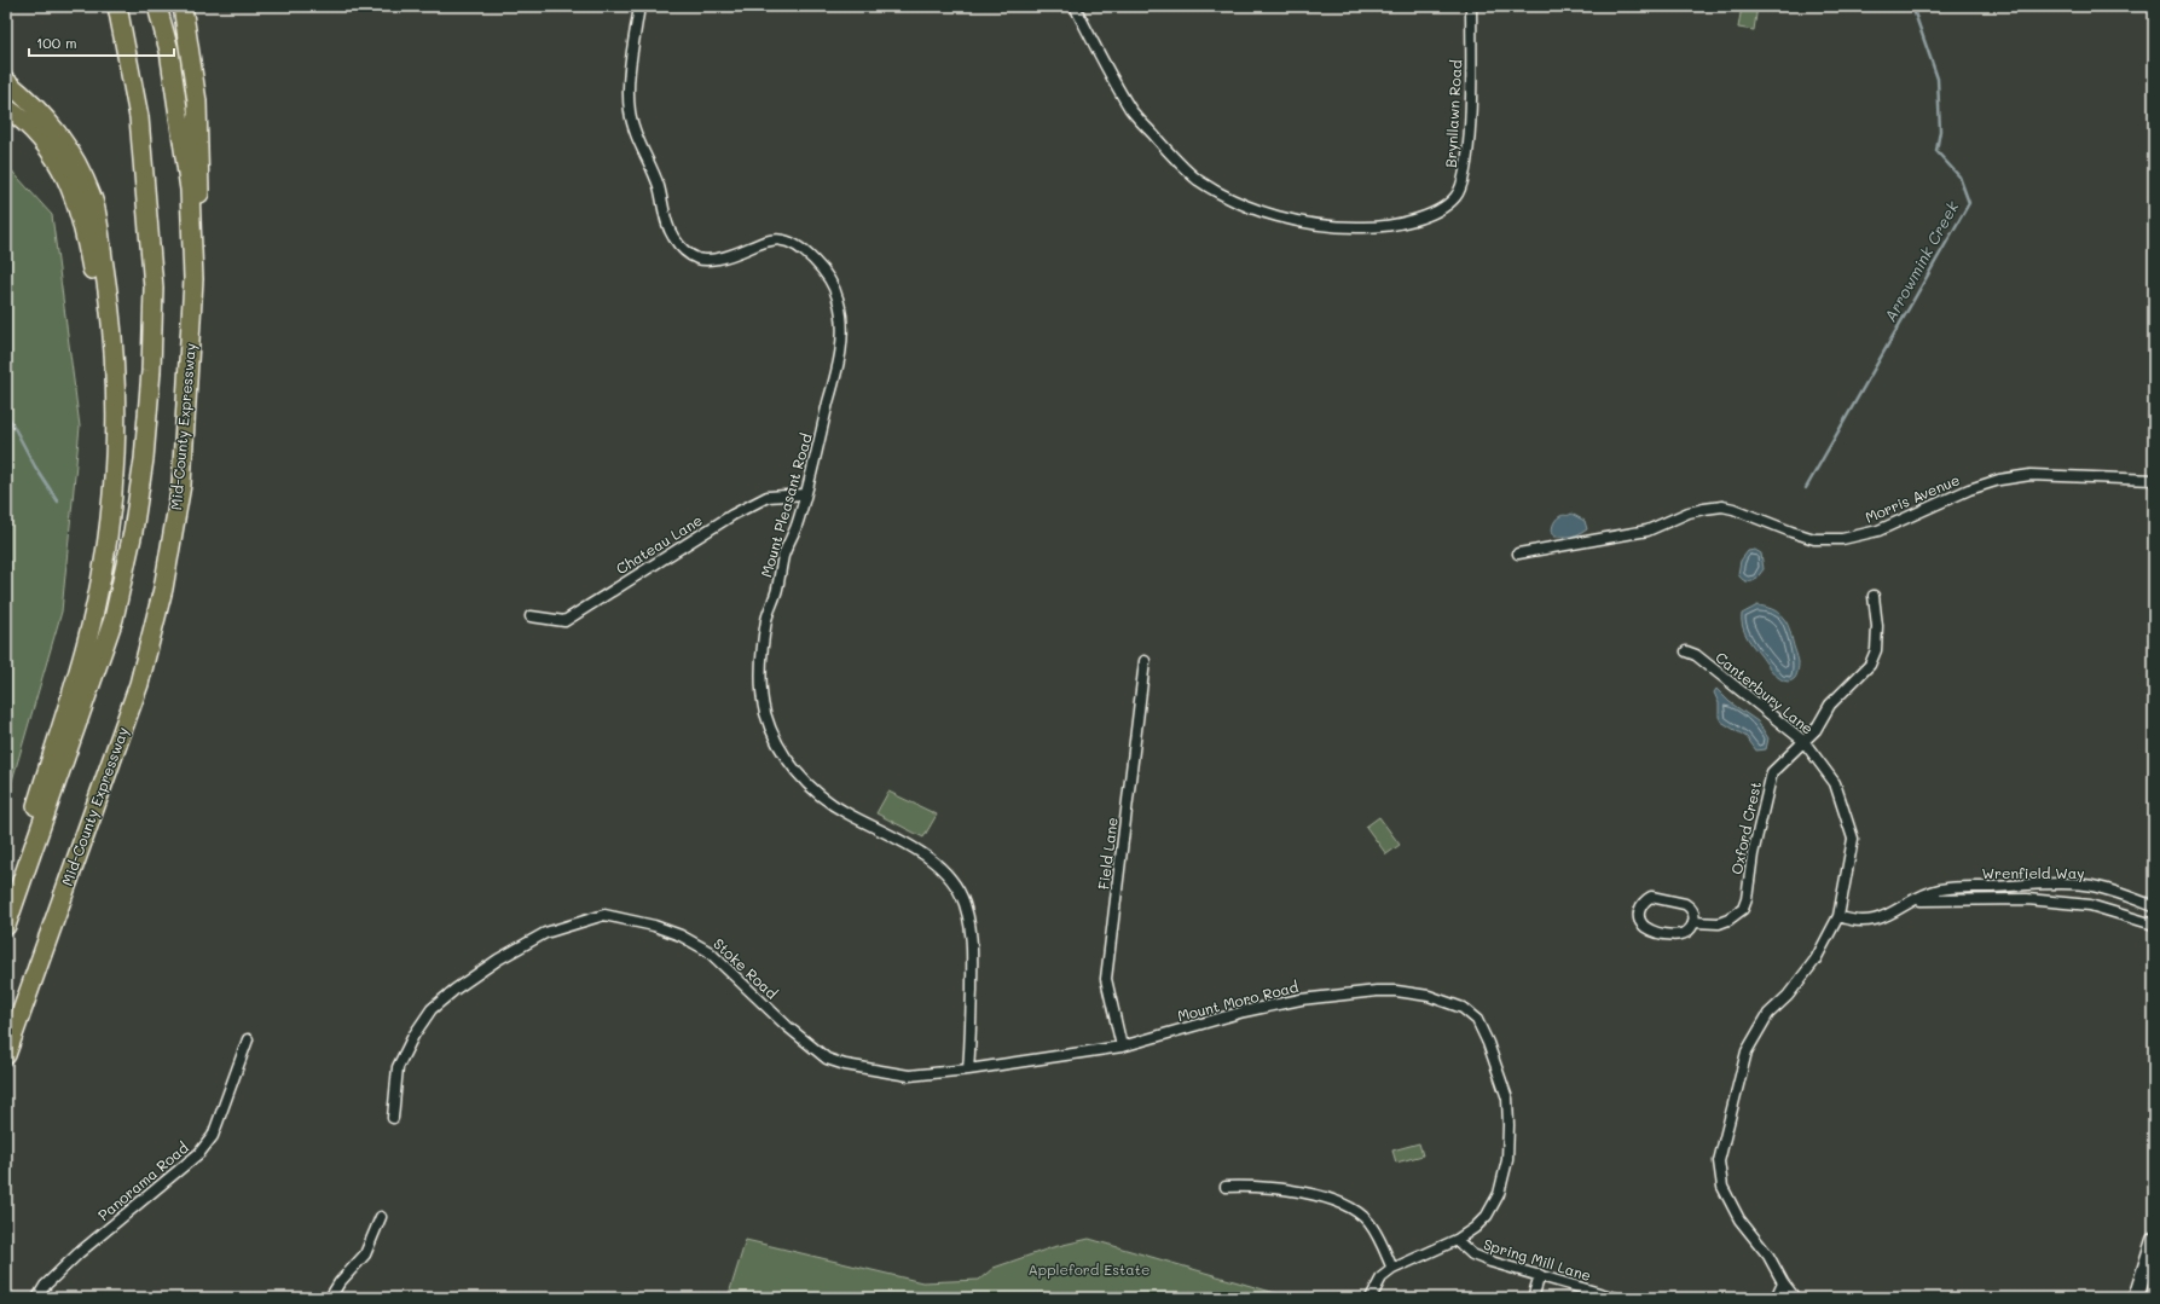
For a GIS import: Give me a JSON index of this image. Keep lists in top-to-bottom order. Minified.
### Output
{"streets":{"highway":["Mid-County Expressway"],"street":["Brynllawn Road","Morris Avenue","Mount Pleasant Road","Chateau Lane","Canterbury Lane","Oxford Crest","Field Lane","Wrenfield Way","Stoke Road","Mount Moro Road","Panorama Road","Spring Mill Lane"]},"crossings":[["Mount Pleasant Road","Chateau Lane"],["Mount Pleasant Road","Stoke Road"],["Mount Pleasant Road","Mount Moro Road"],["Canterbury Lane","Oxford Crest"],["Canterbury Lane","Wrenfield Way"],["Field Lane","Mount Moro Road"],["Stoke Road","Mount Moro Road"],["Mount Moro Road","Spring Mill Lane"]],"water":["Arrowmink Creek"],"parks":["Appleford Estate"],"scale_bar":"100 m"}
